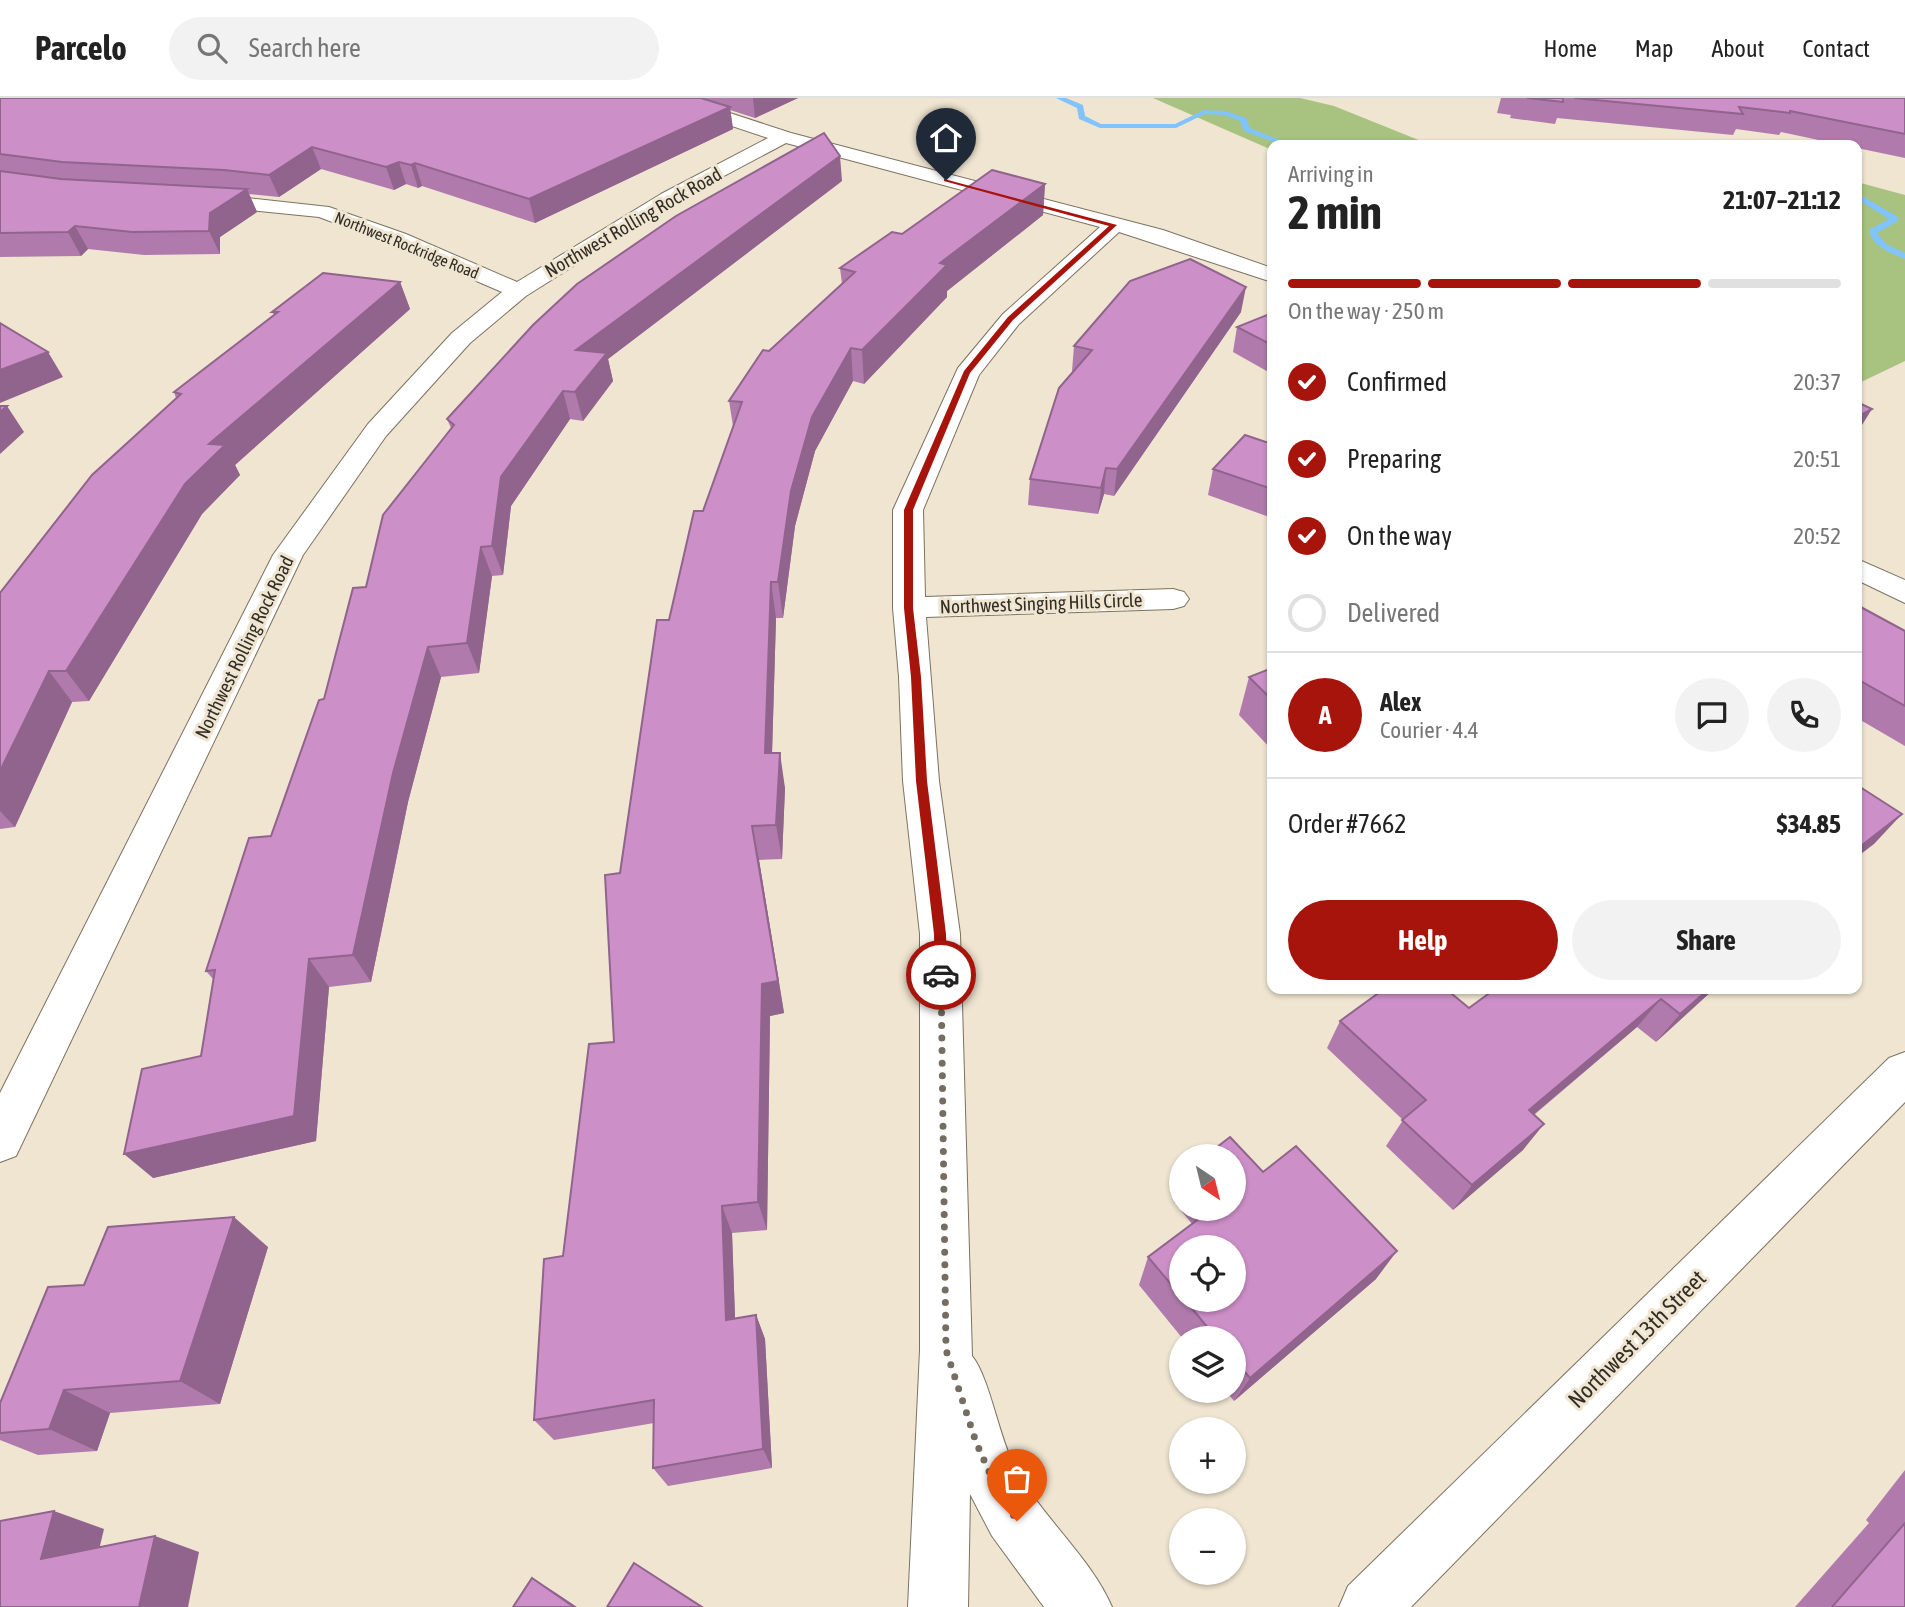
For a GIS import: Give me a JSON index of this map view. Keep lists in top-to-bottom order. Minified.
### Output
{"streets":{"street":["Northwest Rolling Rock Road","Northwest Rockridge Road","Northwest Singing Hills Circle","Northwest 13th Street"]},"crossings":[["Northwest Rolling Rock Road","Northwest Rockridge Road"]],"north":"bottom right","page":{"header":"Parcelo","search":"Search here","nav":["Home","Map","About","Contact"],"heading":["2 min","Arriving in","21:07–21:12"],"panel":["Alex","Courier · 4.4","Order #7662","$34.85"],"bar":"On the way · 250 m","list":[["Confirmed","20:37"],["Preparing","20:51"],["On the way","20:52"],"Delivered"],"round":"A","buttons":["Help","Share"],"map_buttons":["+","−"]}}
